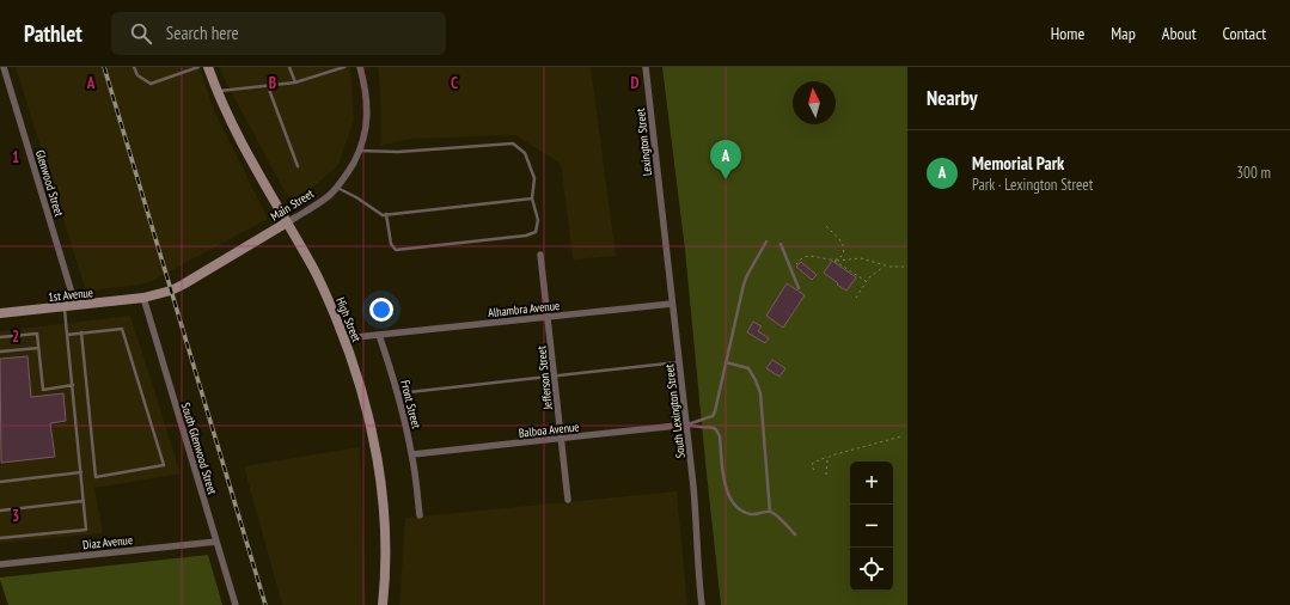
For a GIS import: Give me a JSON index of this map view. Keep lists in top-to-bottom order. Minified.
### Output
{"streets":{"main road":["Main Street","1st Avenue","High Street"],"street":["Lexington Street","Glenwood Street","Alhambra Avenue","Jefferson Street","Front Street","South Lexington Street","Balboa Avenue","South Glenwood Street","Diaz Avenue"]},"crossings":[["Lexington Street","South Lexington Street"],["Glenwood Street","1st Avenue"],["Main Street","1st Avenue"],["Main Street","High Street"],["Main Street","South Glenwood Street"],["1st Avenue","South Glenwood Street"],["Alhambra Avenue","Jefferson Street"],["Alhambra Avenue","Front Street"],["Alhambra Avenue","South Lexington Street"],["Jefferson Street","Balboa Avenue"],["Front Street","Balboa Avenue"],["South Lexington Street","Balboa Avenue"],["South Glenwood Street","Diaz Avenue"]],"north":"top","page":{"header":"Pathlet","search":"Search here","nav":["Home","Map","About","Contact"],"heading":"Nearby","list":[{"mark":"A","name":"Memorial Park","note":"Park · Lexington Street","value":"300 m"}],"pins":"A","map_buttons":["+","−"]},"grid":{"columns":["A","B","C","D"],"rows":["1","2","3"]}}
